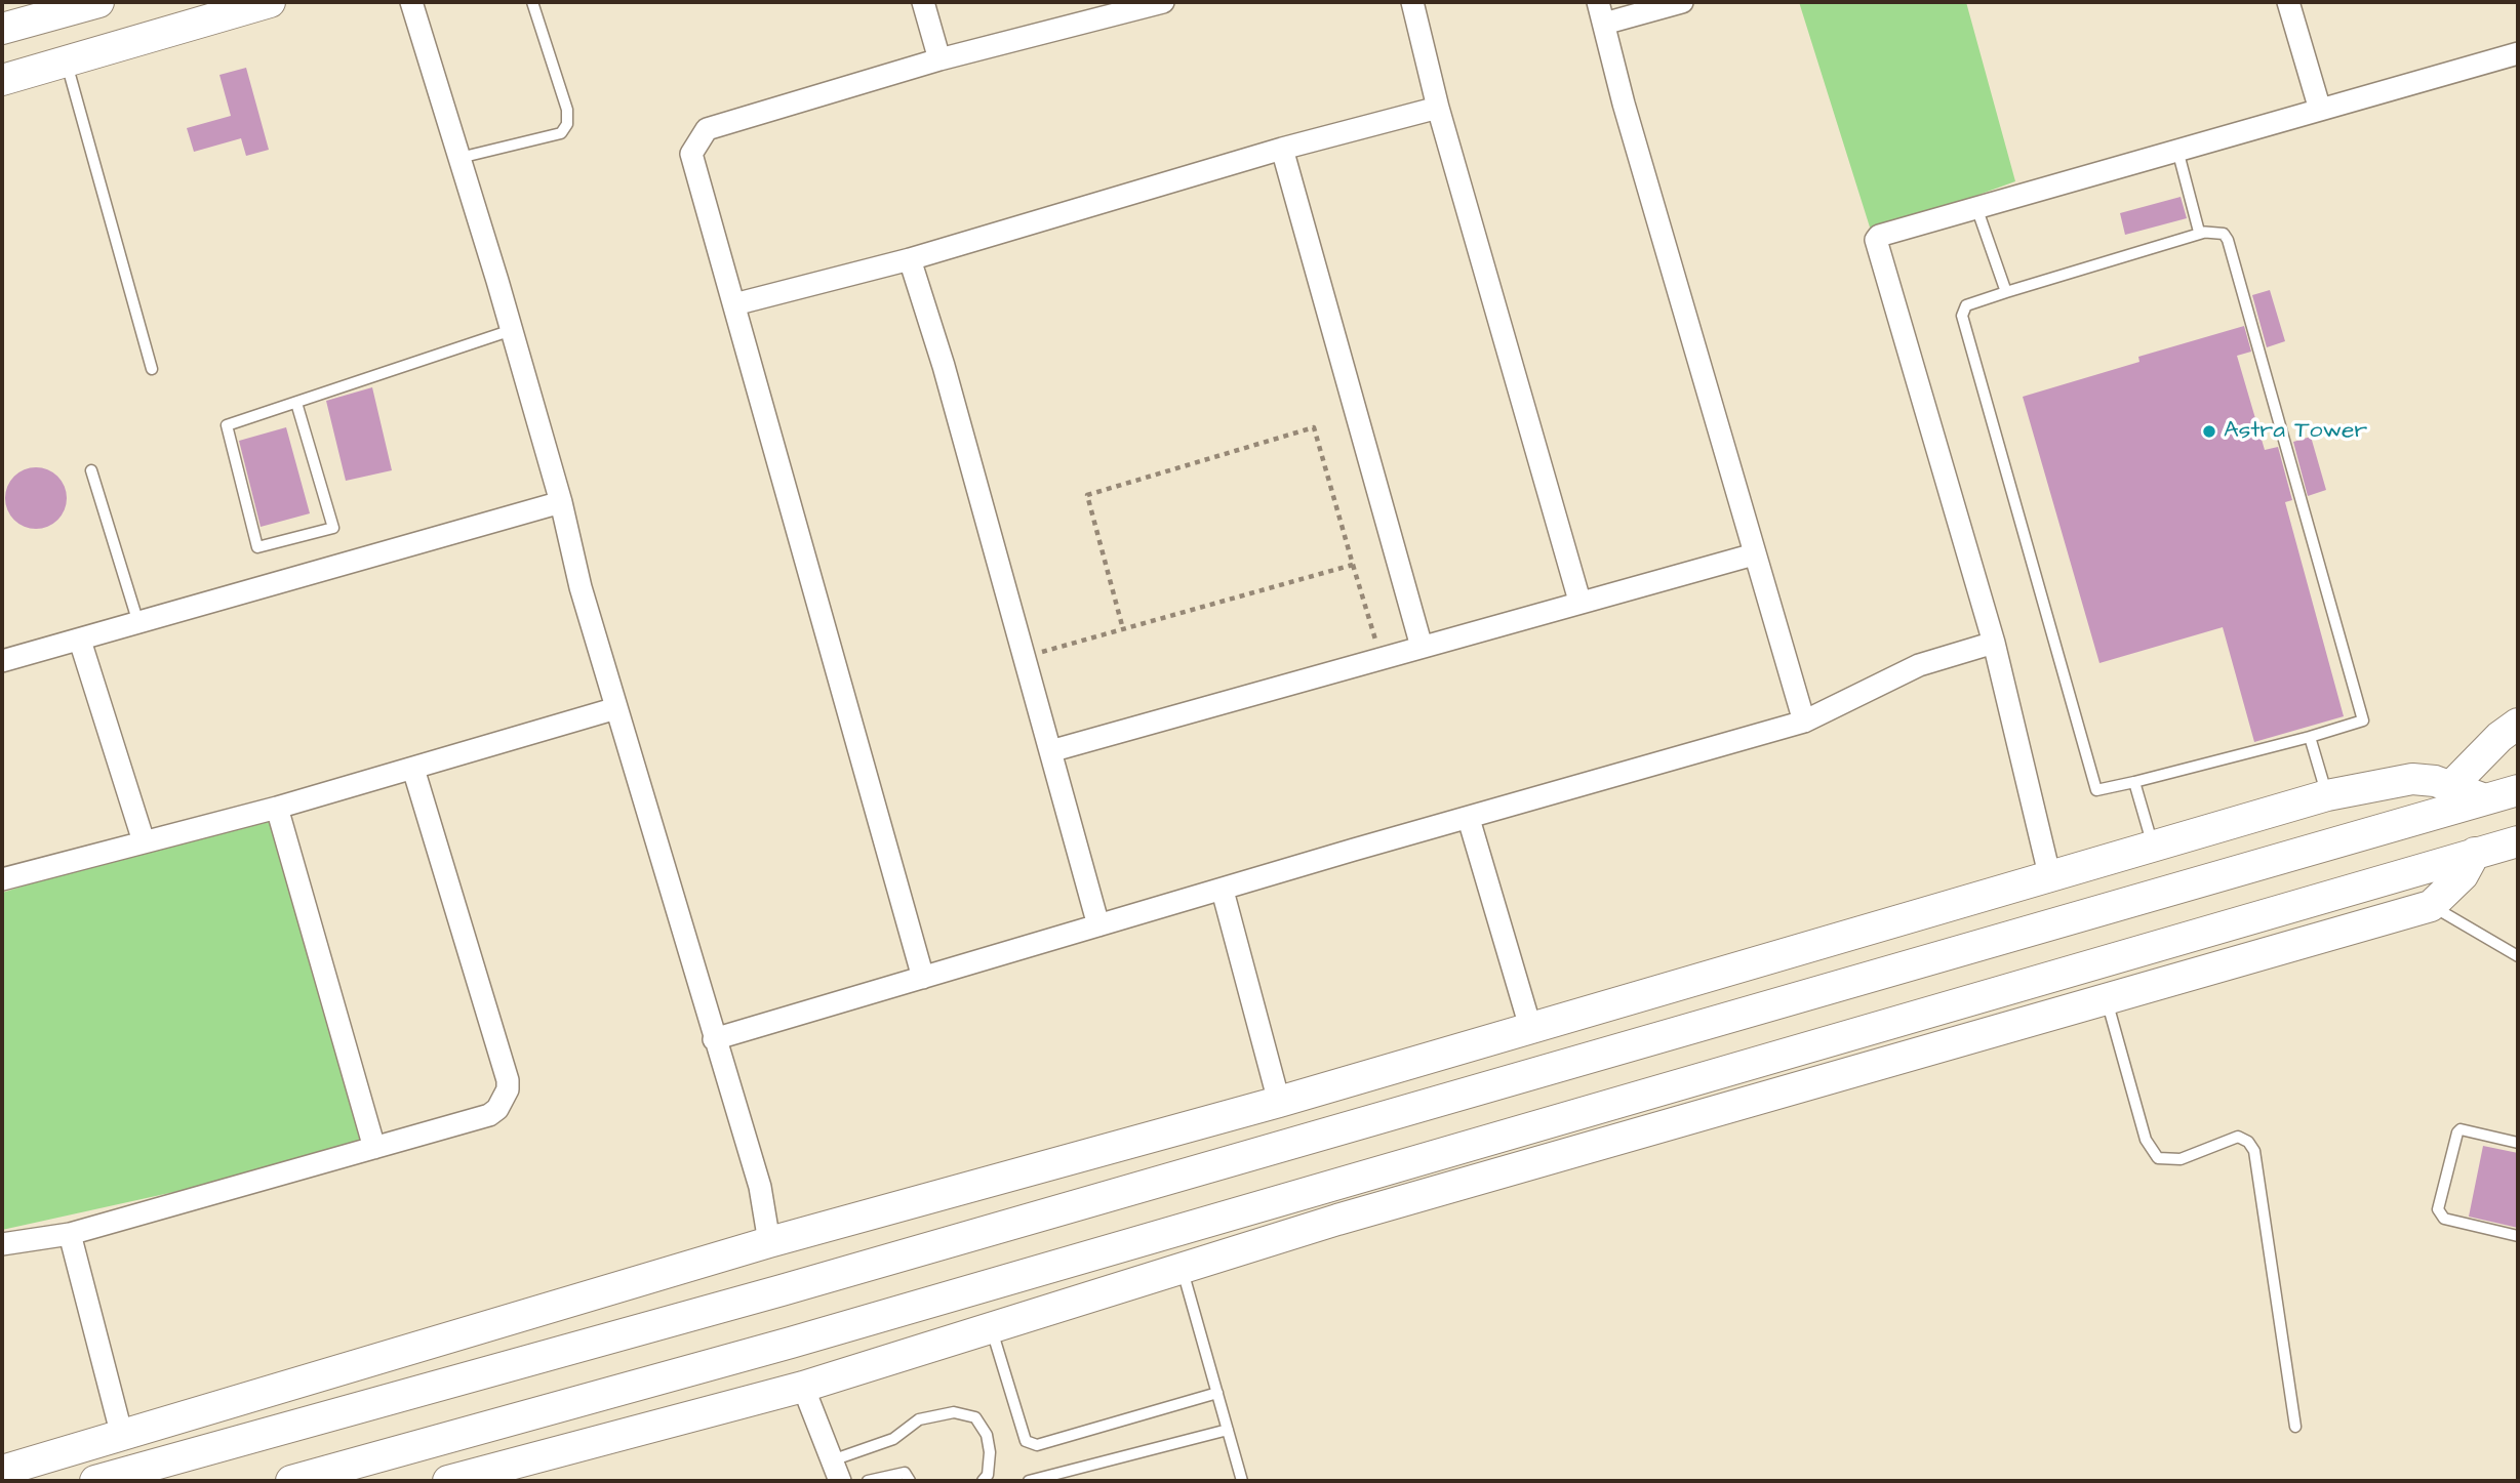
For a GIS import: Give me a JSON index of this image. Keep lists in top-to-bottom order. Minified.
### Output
{"places":["Astra Tower"]}
